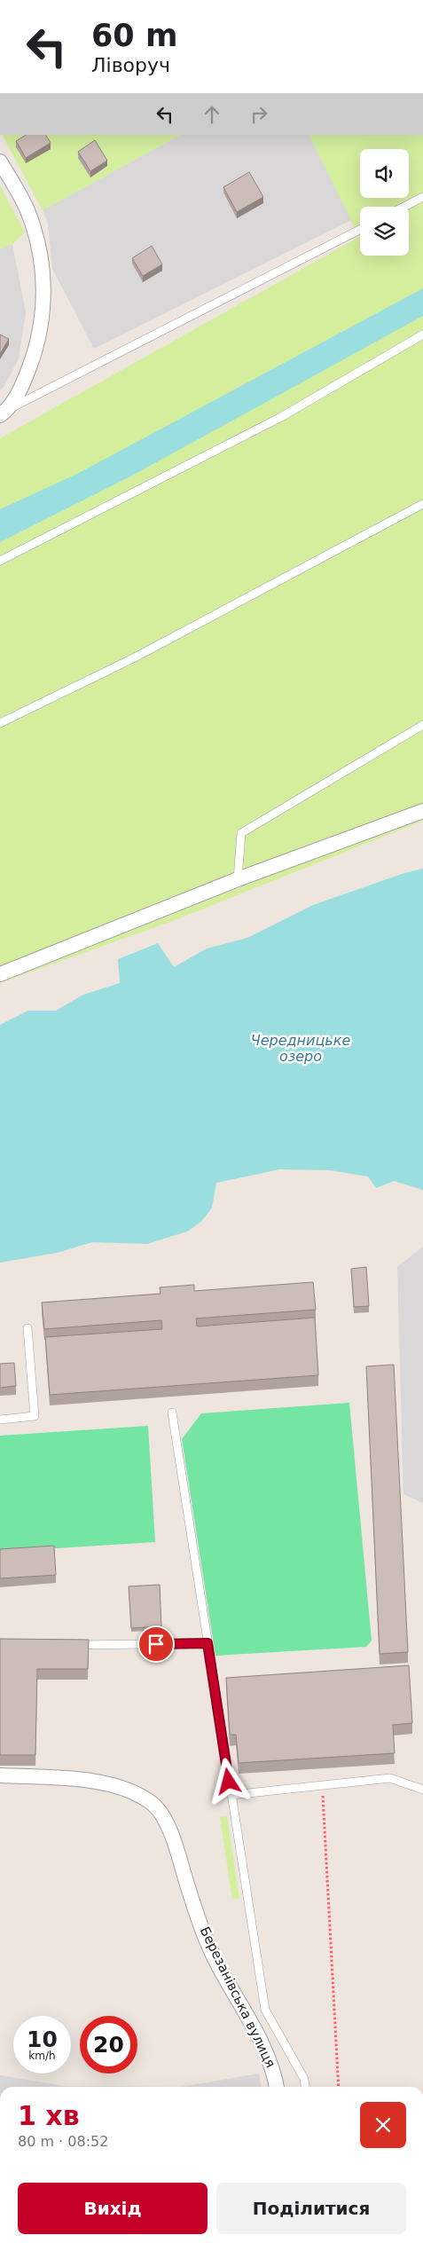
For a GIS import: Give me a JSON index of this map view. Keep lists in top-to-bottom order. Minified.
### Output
{"streets":{"street":["Березанівська вулиця"]},"water":["Чередницьке озеро"],"page":{"turn":["60 m","Ліворуч"],"speed":"10 km/h","limit":"20","heading":["1 хв","80 m · 08:52"],"buttons":["Вихід","Поділитися"]}}
